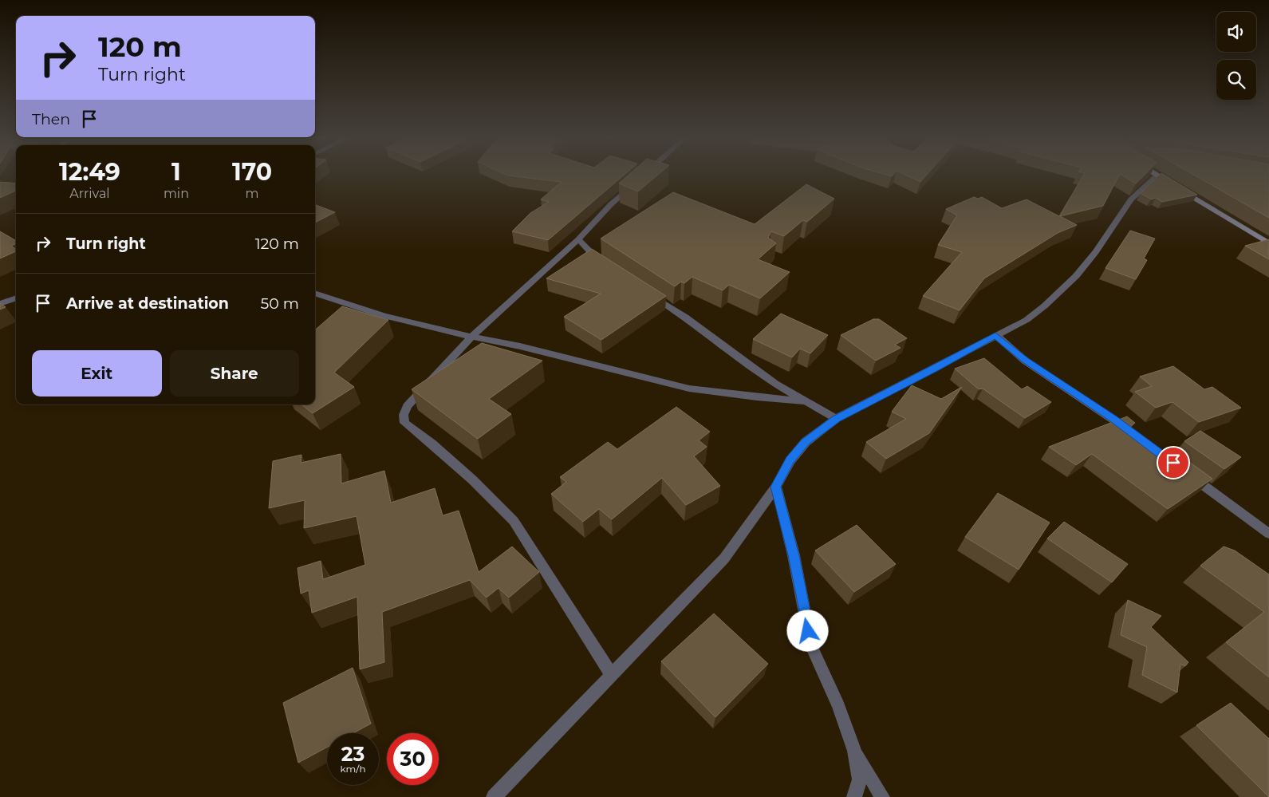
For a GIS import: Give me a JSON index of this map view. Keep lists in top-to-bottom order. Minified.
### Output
{"page":{"turn":["120 m","Turn right"],"then":"Then","eta":["12:49","Arrival","1","min","170","m"],"list":[{"name":"Turn right","value":"120 m"},{"name":"Arrive at destination","value":"50 m"}],"buttons":["Exit","Share"],"speed":"23 km/h","limit":"30"}}
